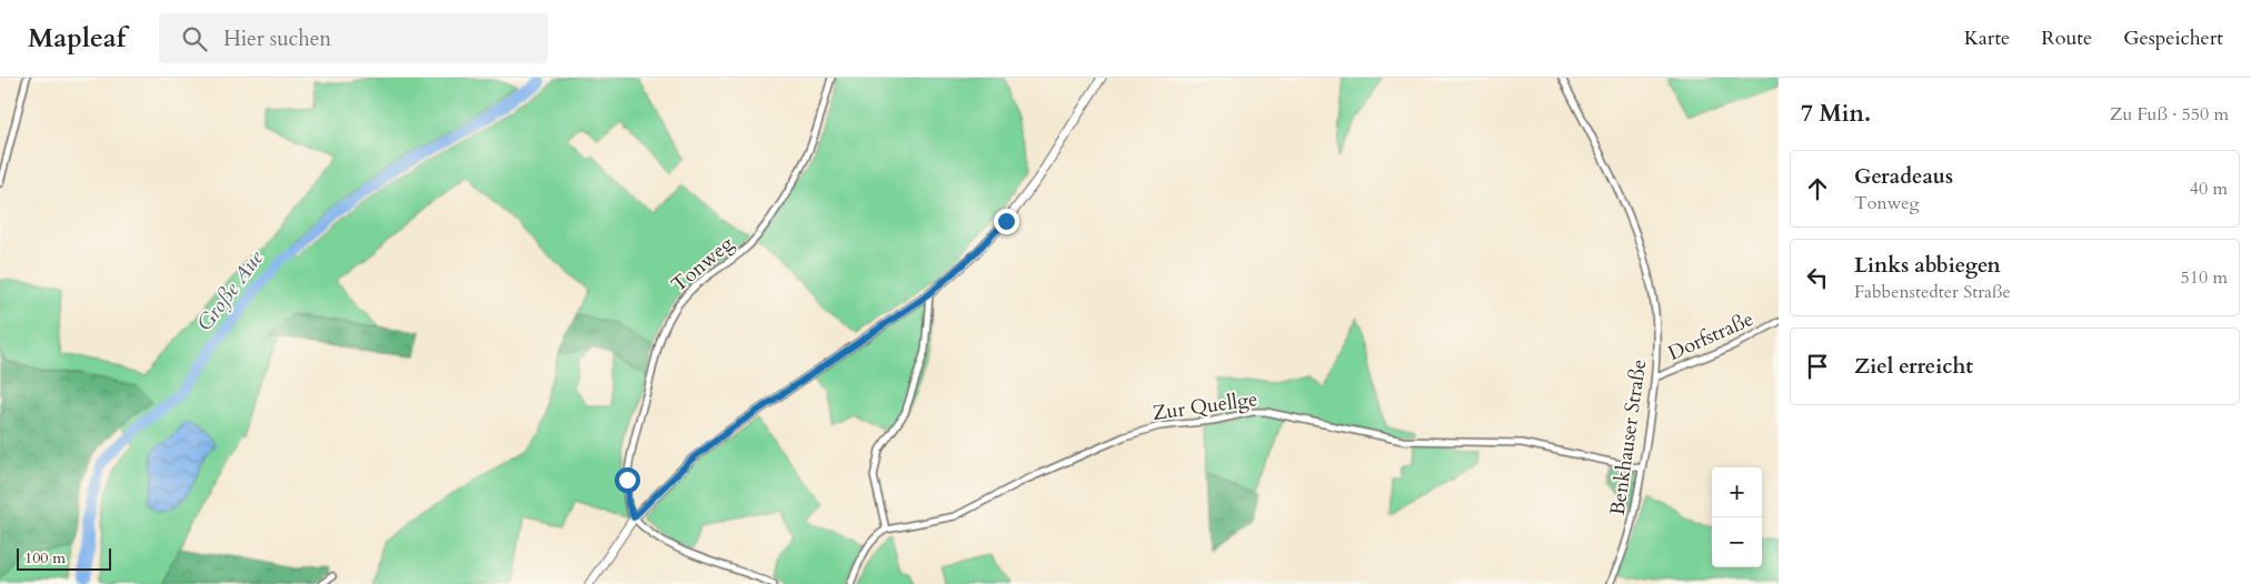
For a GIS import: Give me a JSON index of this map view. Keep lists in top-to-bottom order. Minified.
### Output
{"streets":{"street":["Tonweg","Dorfstraße","Zur Quellge","Benkhauser Straße"]},"crossings":[["Dorfstraße","Benkhauser Straße"],["Zur Quellge","Benkhauser Straße"]],"water":["Große Aue"],"scale_bar":"100 m","page":{"header":"Mapleaf","search":"Hier suchen","nav":["Karte","Route","Gespeichert"],"heading":["7 Min.","Zu Fuß · 550 m"],"list":[["Geradeaus","Tonweg","40 m"],["Links abbiegen","Fabbenstedter Straße","510 m"],"Ziel erreicht"],"map_buttons":["+","−"],"scale":"100 m"}}
